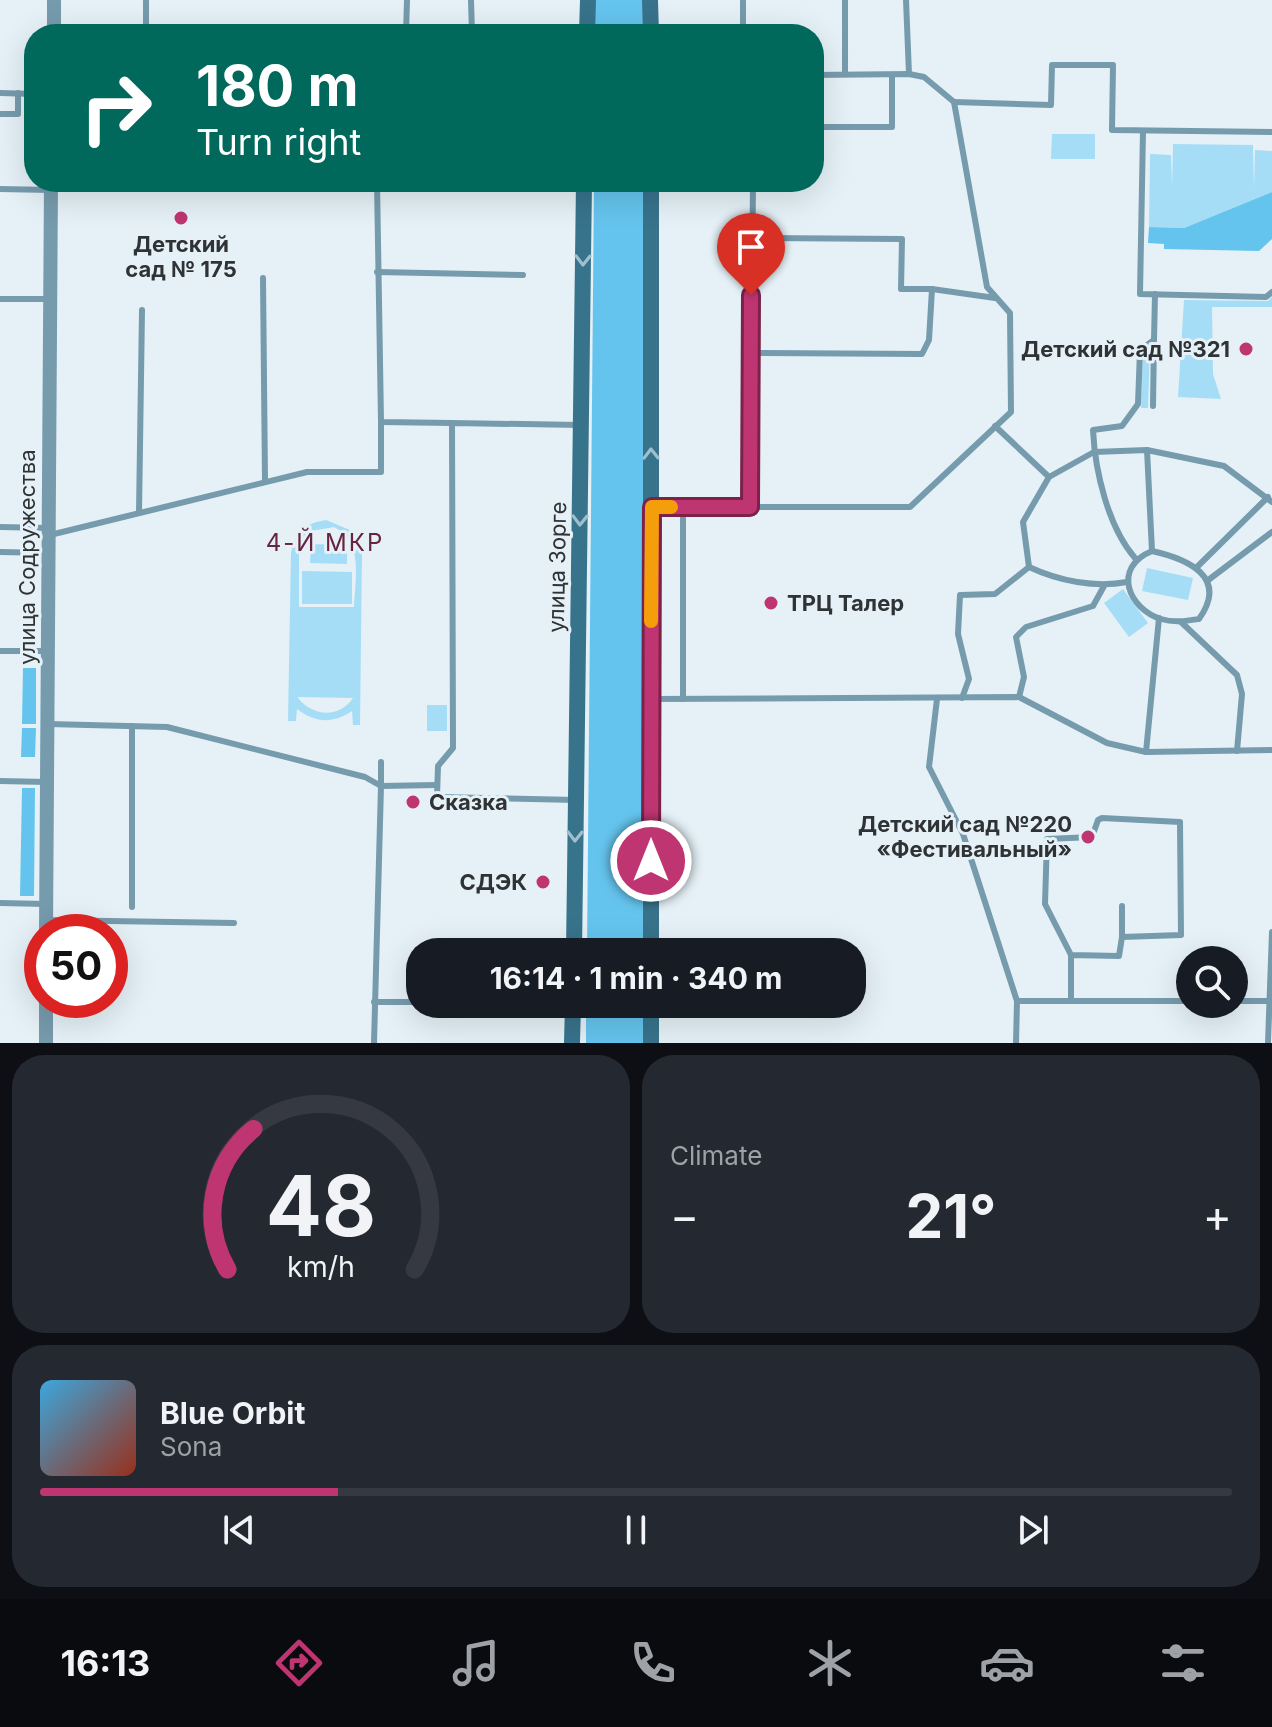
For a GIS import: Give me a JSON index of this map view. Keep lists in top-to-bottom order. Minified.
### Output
{"streets":{"main road":["улица Зорге"],"street":["улица Содружества"]},"districts":["4-Й МКР"],"places":["Детский сад № 175","Детский сад №321","ТРЦ Талер","Сказка","Детский сад №220 «Фестивальный»","СДЭК"],"page":{"turn":["180 m","Turn right"],"limit":"50","trip":"16:14 · 1 min · 340 m","tile":"Climate","heat":["−","21°","+"],"song":["Blue Orbit","Sona"],"tabs":"16:13","gauge":["48","km/h"]}}
